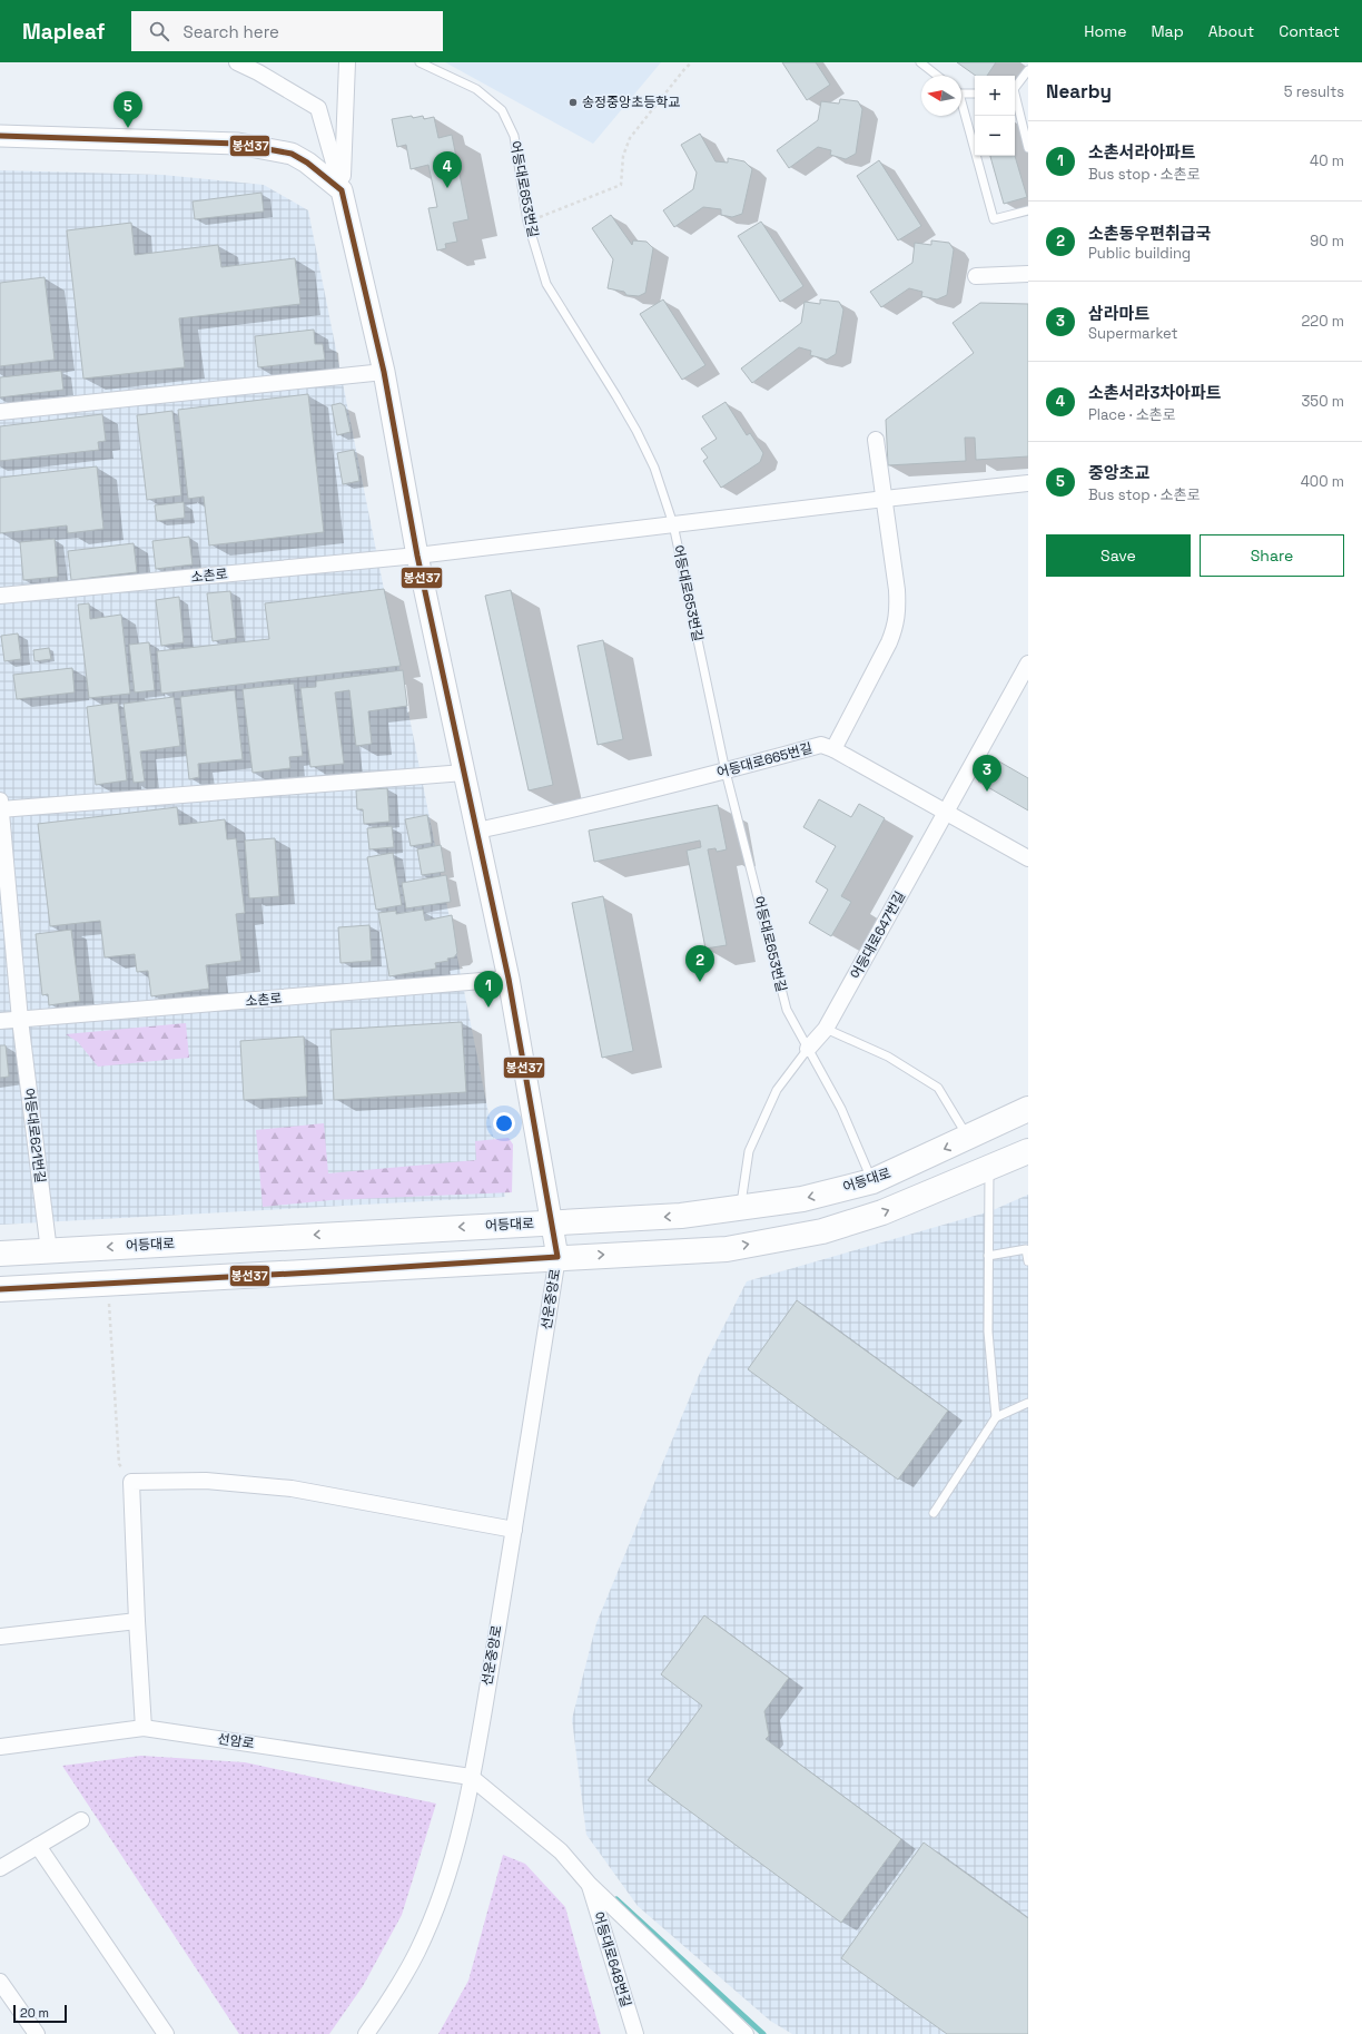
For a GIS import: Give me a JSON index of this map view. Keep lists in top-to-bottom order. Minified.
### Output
{"streets":{"main road":["어등대로"],"street":["소촌로","어등대로665번길","어등대로647번길","어등대로621번길","선운중앙로","선암로","어등대로648번길"],"lane":["어등대로653번길"]},"crossings":[["어등대로653번길","소촌로"],["어등대로653번길","어등대로665번길"],["어등대로653번길","어등대로647번길"],["어등대로653번길","어등대로"],["소촌로","어등대로621번길"],["어등대로665번길","어등대로647번길"],["어등대로647번길","어등대로"],["어등대로621번길","어등대로"],["선운중앙로","선암로"]],"places":["송정중앙초등학교"],"lines":["transit line 봉선37"],"scale_bar":"20 m","north":"left","page":{"header":"Mapleaf","search":"Search here","nav":["Home","Map","About","Contact"],"heading":["Nearby","5 results"],"map_buttons":["+","−"],"pins":["5","4","3","2","1"],"list":[{"mark":"1","name":"소촌서라아파트","note":"Bus stop · 소촌로","value":"40 m"},{"mark":"2","name":"소촌동우편취급국","note":"Public building","value":"90 m"},{"mark":"3","name":"삼라마트","note":"Supermarket","value":"220 m"},{"mark":"4","name":"소촌서라3차아파트","note":"Place · 소촌로","value":"350 m"},{"mark":"5","name":"중앙초교","note":"Bus stop · 소촌로","value":"400 m"}],"buttons":["Save","Share"],"scale":"20 m"}}
